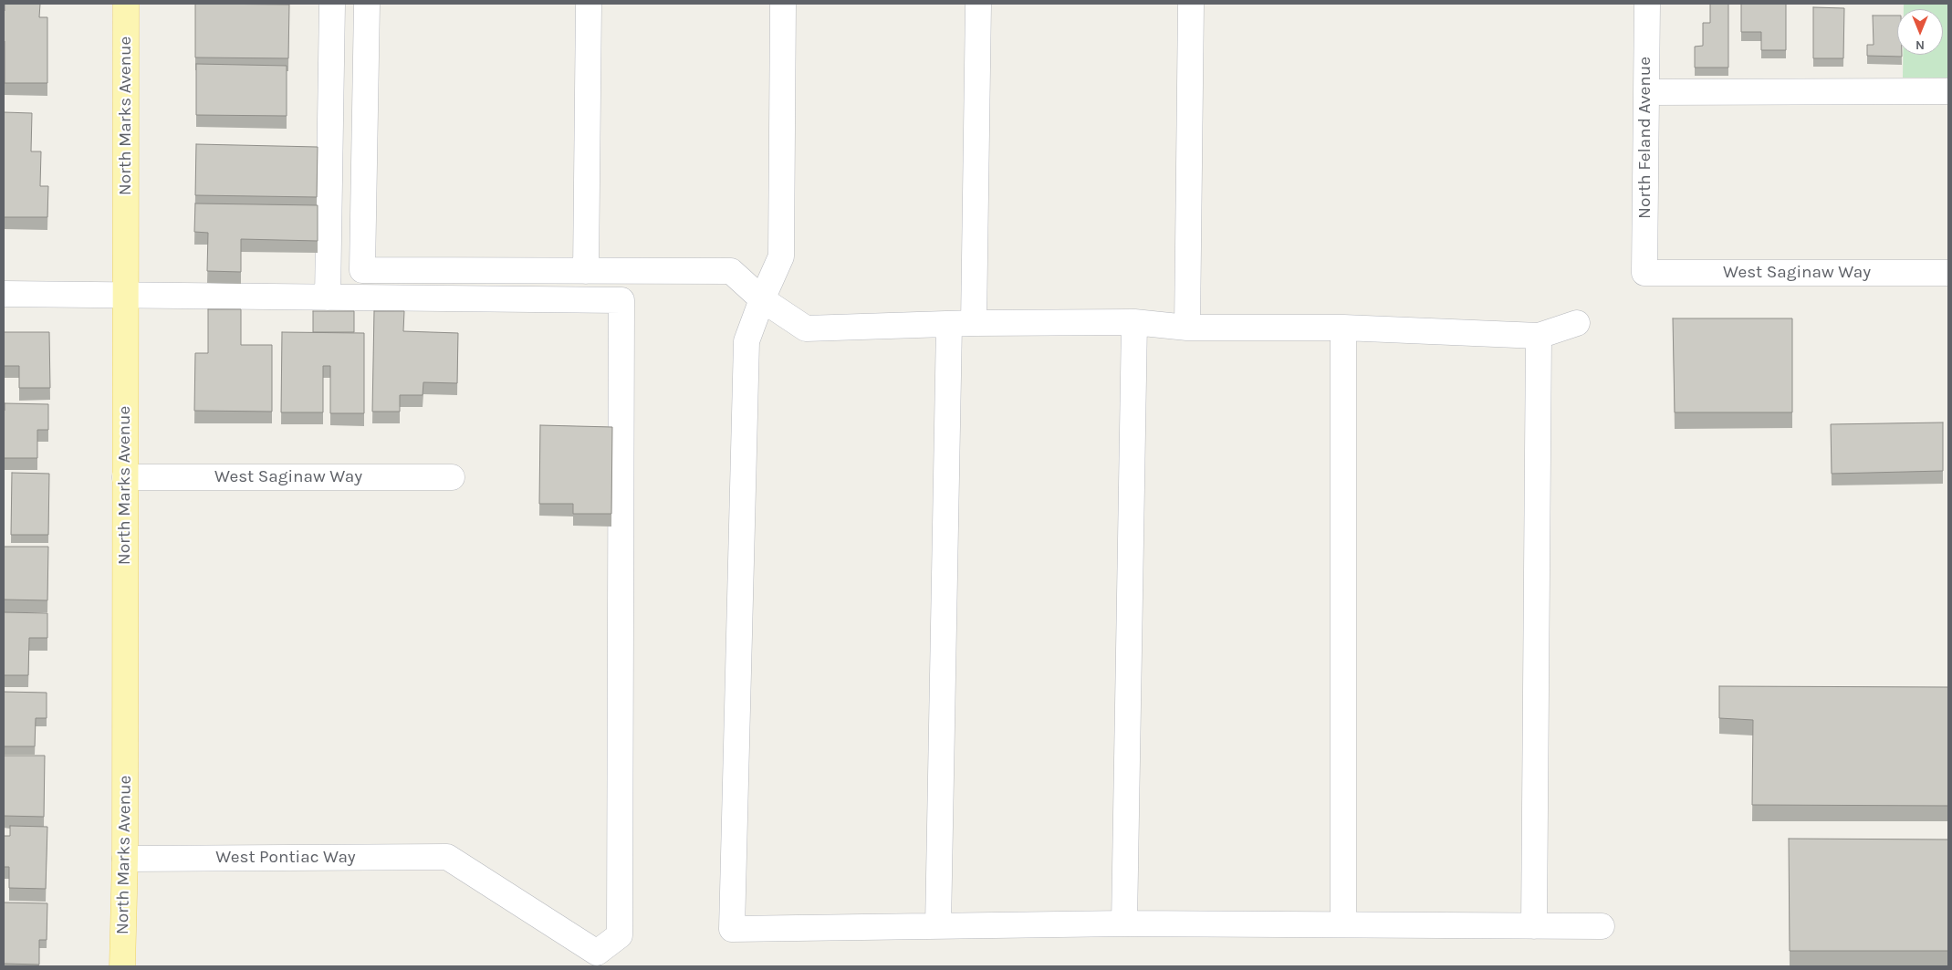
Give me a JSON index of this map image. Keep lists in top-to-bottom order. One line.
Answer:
{"streets":{"main road":["North Marks Avenue"],"street":["North Feland Avenue","West Saginaw Way","West Pontiac Way"]},"crossings":[["North Marks Avenue","West Saginaw Way"],["North Marks Avenue","West Pontiac Way"],["North Feland Avenue","West Saginaw Way"]],"north":"bottom"}
